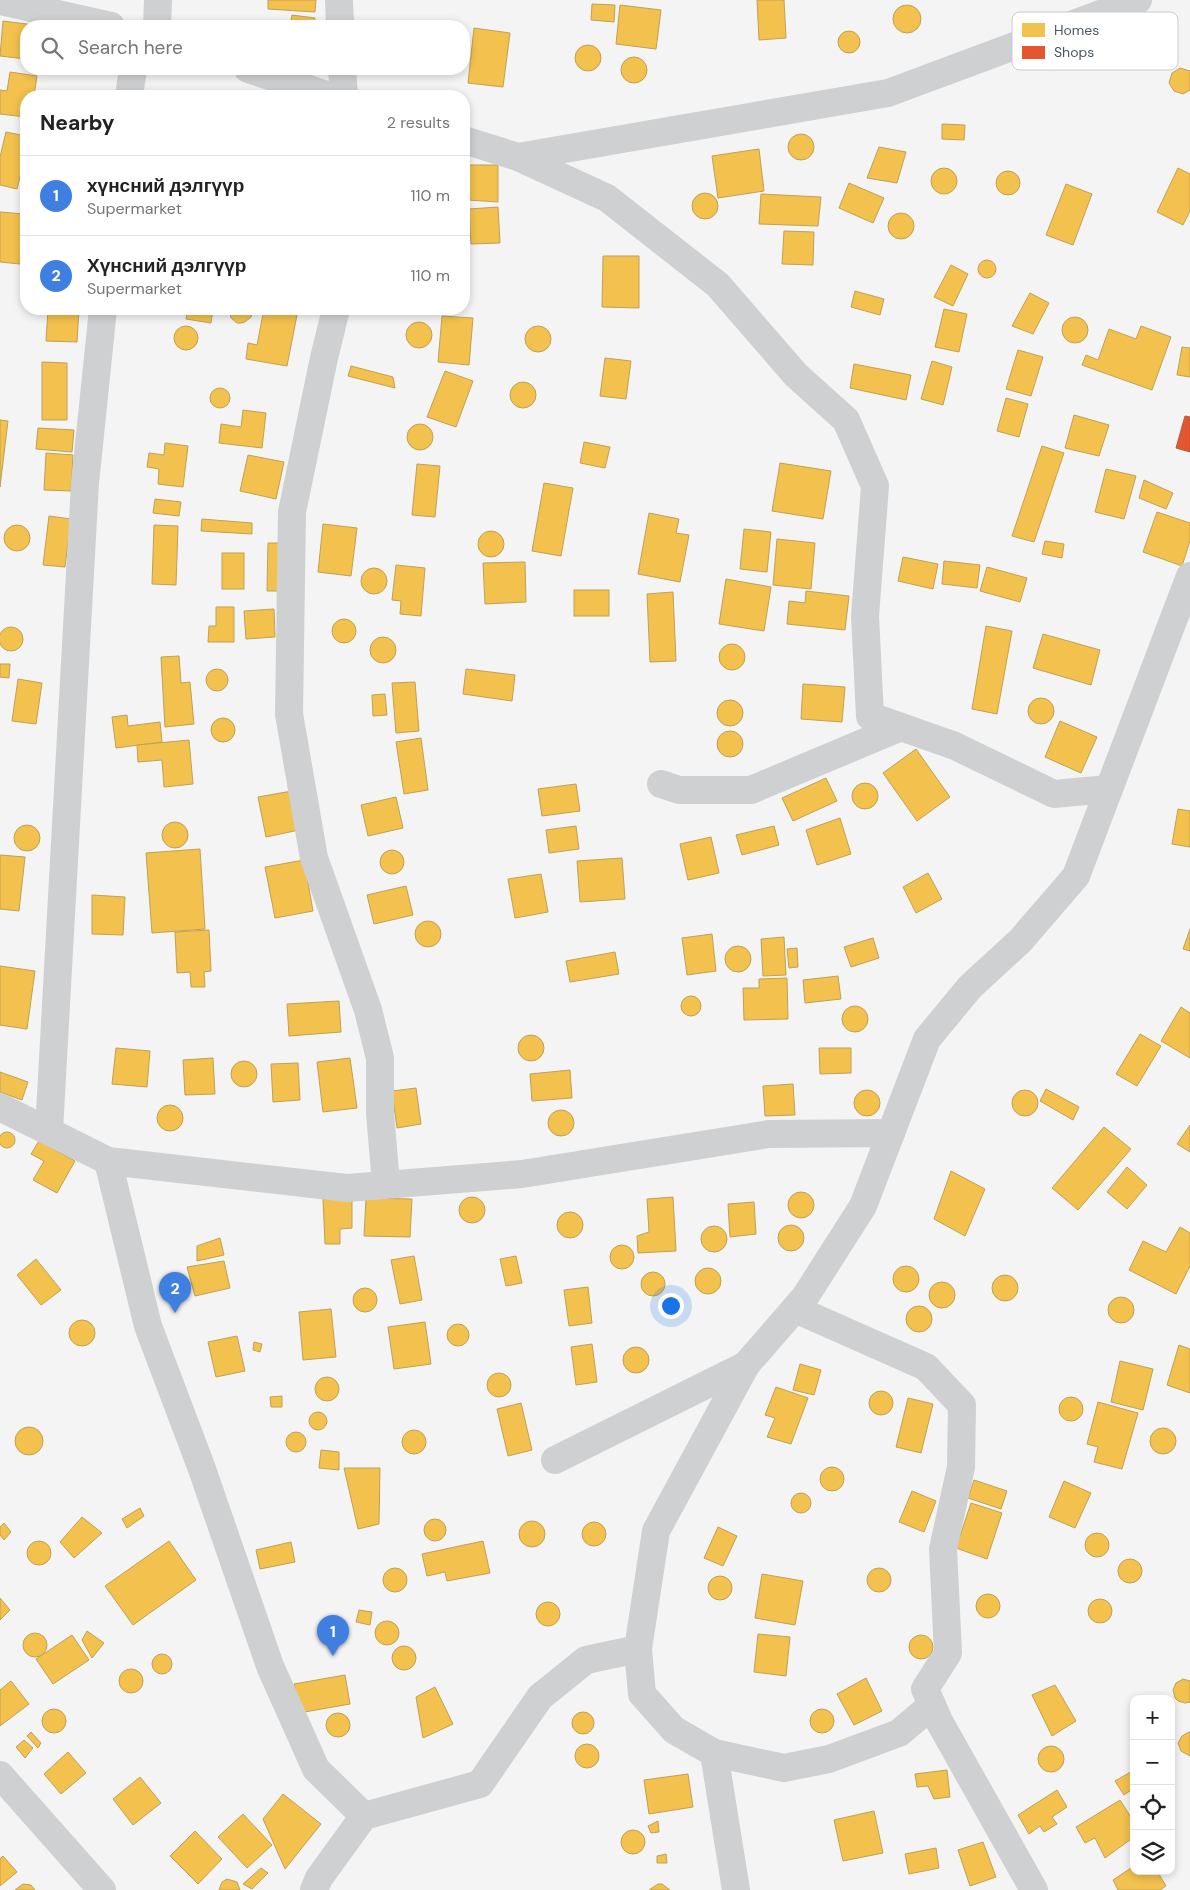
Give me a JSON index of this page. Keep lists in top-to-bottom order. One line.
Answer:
{"legend":["Homes","Shops"],"page":{"search":"Search here","heading":["Nearby","2 results"],"list":[{"mark":"1","name":"хүнсний дэлгүүр","note":"Supermarket","value":"110 m"},{"mark":"2","name":"Хүнсний дэлгүүр","note":"Supermarket","value":"110 m"}],"pins":["2","1"],"map_buttons":["+","−"]}}
